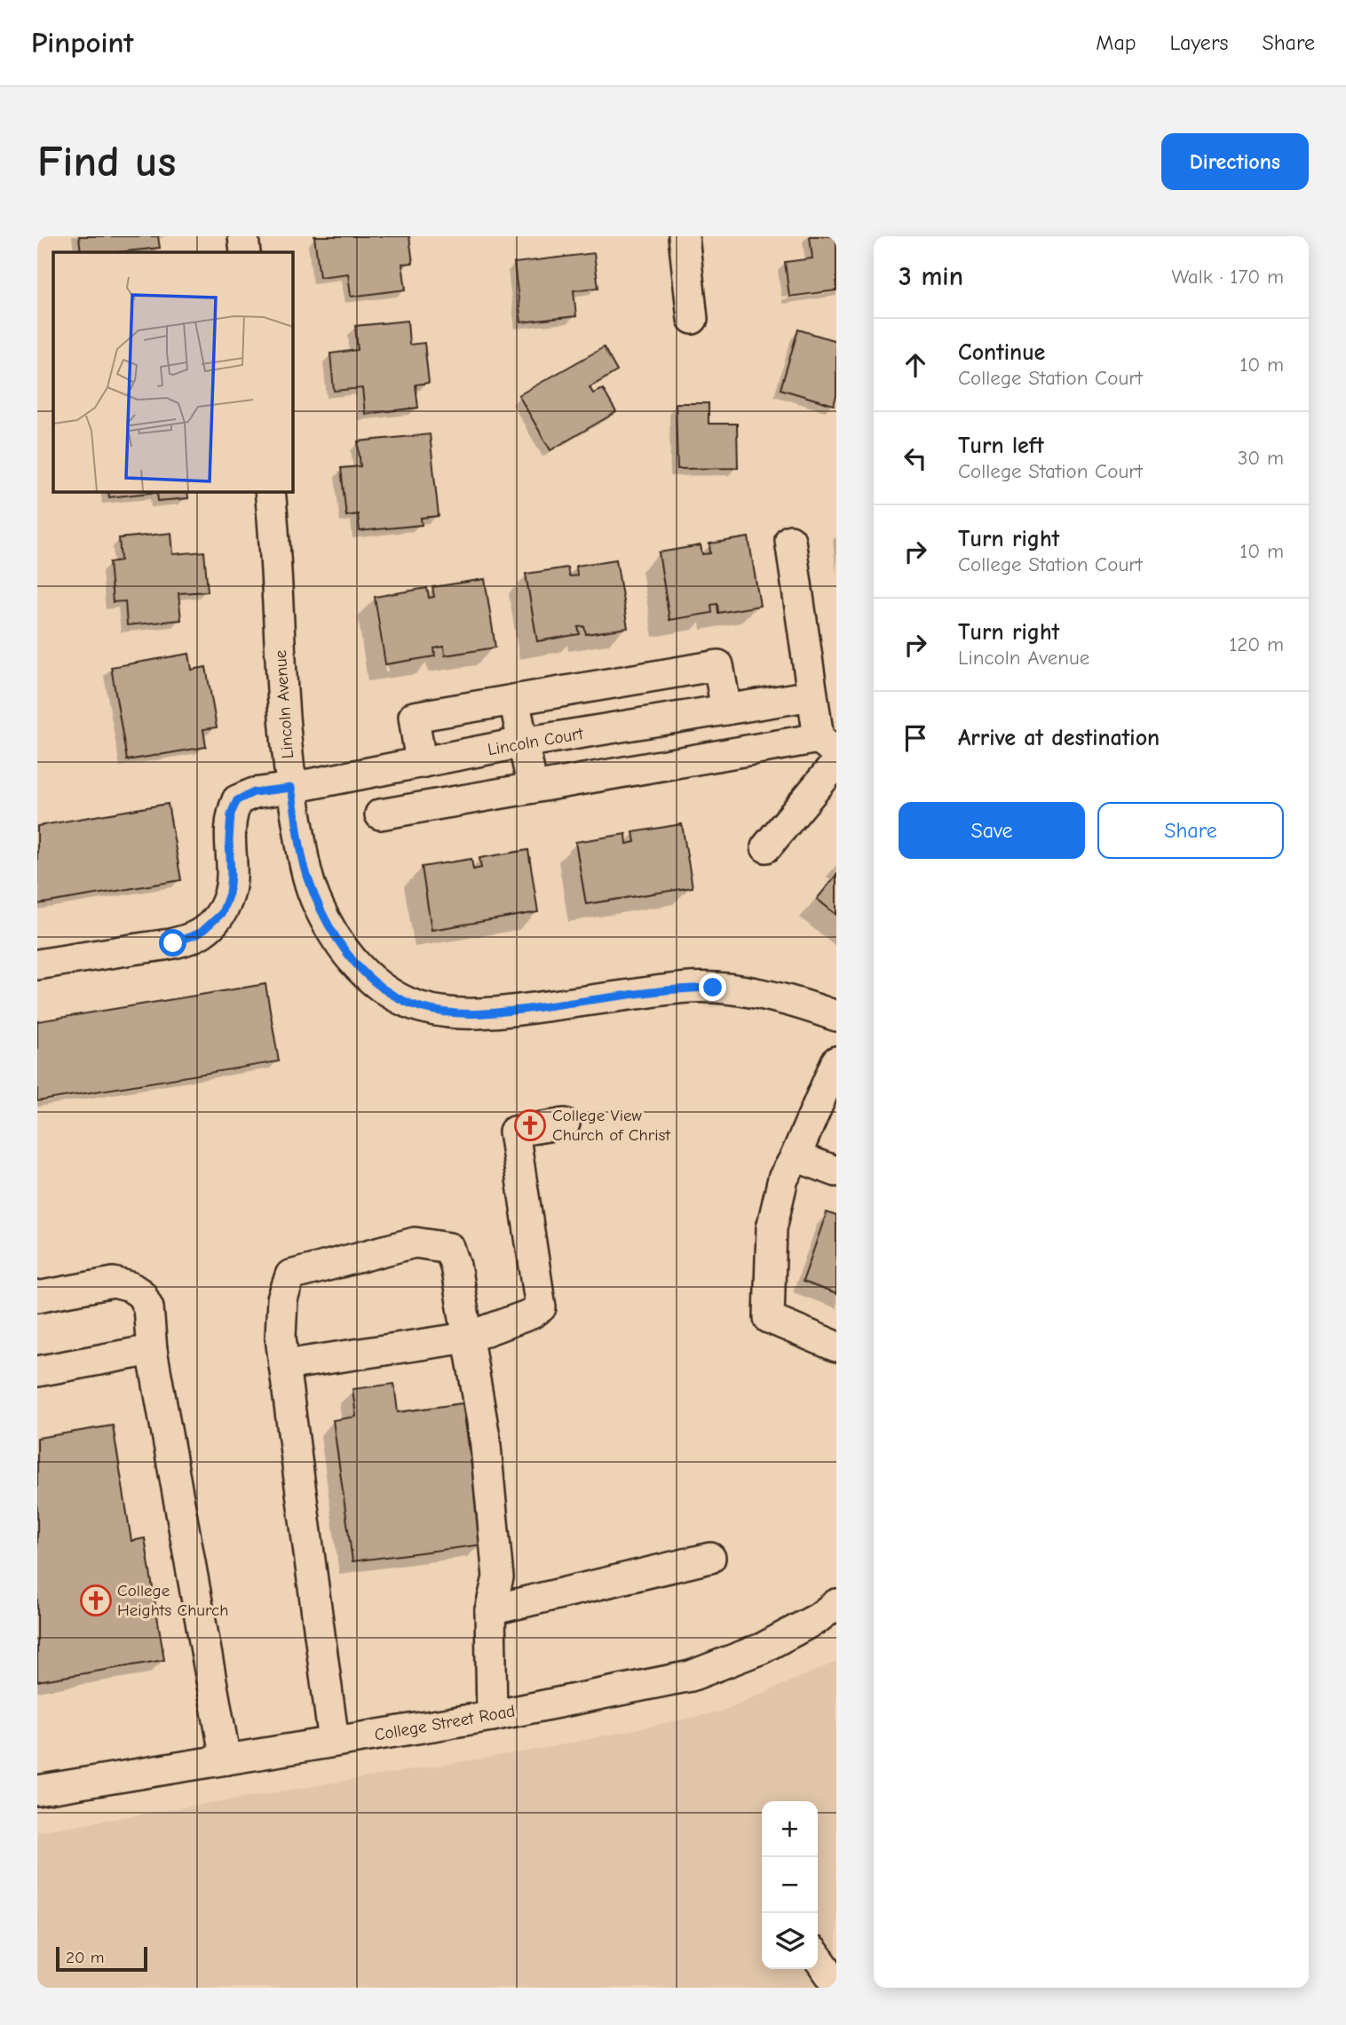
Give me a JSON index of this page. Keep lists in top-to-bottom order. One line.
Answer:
{"streets":{"street":["Lincoln Avenue","Lincoln Court","College Street Road"]},"crossings":[["Lincoln Avenue","Lincoln Court"]],"places":{"church":["College View Church of Christ","College Heights Church"]},"scale_bar":"20 m","page":{"header":"Pinpoint","nav":["Map","Layers","Share"],"buttons":["Directions",["Save","Share"]],"title":"Find us","heading":["3 min","Walk · 170 m"],"list":[["Continue","College Station Court","10 m"],["Turn left","College Station Court","30 m"],["Turn right","College Station Court","10 m"],["Turn right","Lincoln Avenue","120 m"],"Arrive at destination"],"map_buttons":["+","−"],"scale":"20 m"}}
